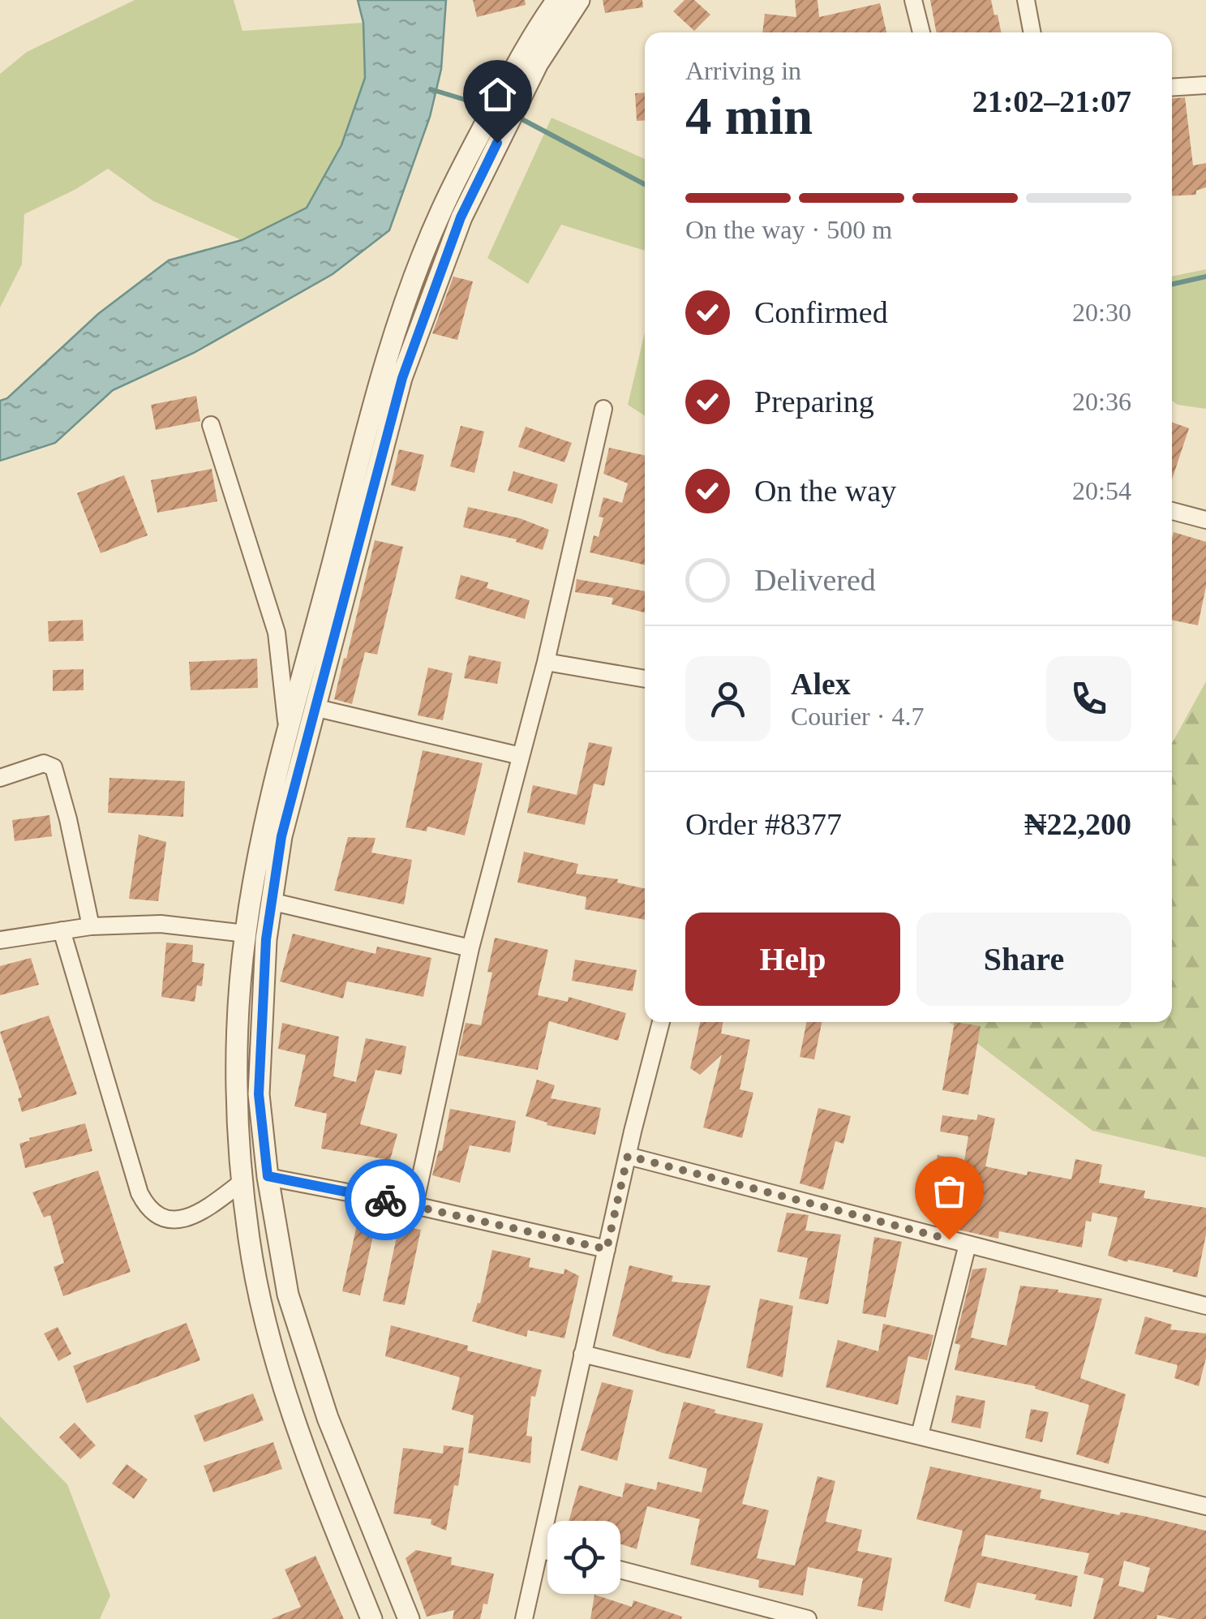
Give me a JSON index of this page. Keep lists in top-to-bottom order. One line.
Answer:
{"page":{"heading":["4 min","Arriving in","21:02–21:07"],"panel":["Alex","Courier · 4.7","Order #8377","₦22,200"],"bar":"On the way · 500 m","list":[["Confirmed","20:30"],["Preparing","20:36"],["On the way","20:54"],"Delivered"],"buttons":["Help","Share"]}}
